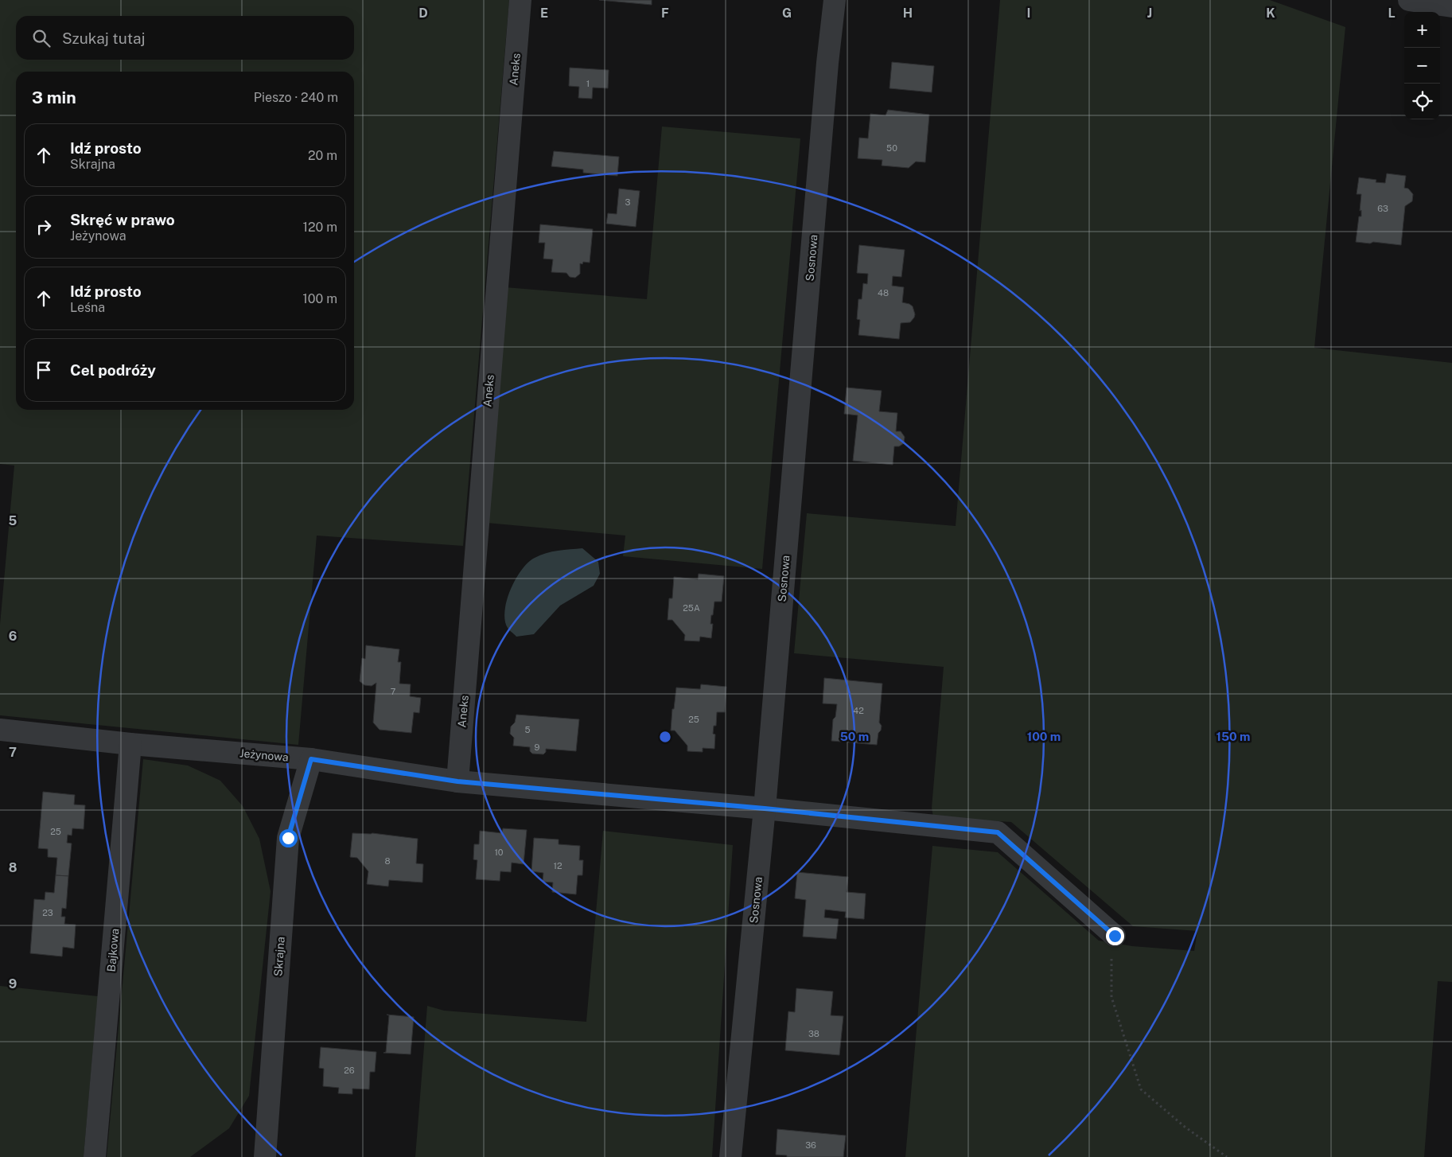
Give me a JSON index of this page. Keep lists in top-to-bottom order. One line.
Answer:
{"streets":{"street":["Aneks","Sosnowa","Jeżynowa","Bajkowa","Skrajna"]},"crossings":[["Aneks","Jeżynowa"],["Sosnowa","Jeżynowa"],["Jeżynowa","Bajkowa"],["Jeżynowa","Skrajna"]],"house_numbers":["1","50","3","63","48","25A","7","42","25","5","9","25","10","8","12","23","38","26","36"],"page":{"map_buttons":["+","−"],"search":"Szukaj tutaj","heading":["3 min","Pieszo · 240 m"],"list":[["Idź prosto","Skrajna","20 m"],["Skręć w prawo","Jeżynowa","120 m"],["Idź prosto","Leśna","100 m"],"Cel podróży"]},"grid":{"columns":["D","E","F","G","H","I","J","K","L"],"rows":["5","6","7","8","9"]},"rings":["50 m","100 m","150 m"]}
